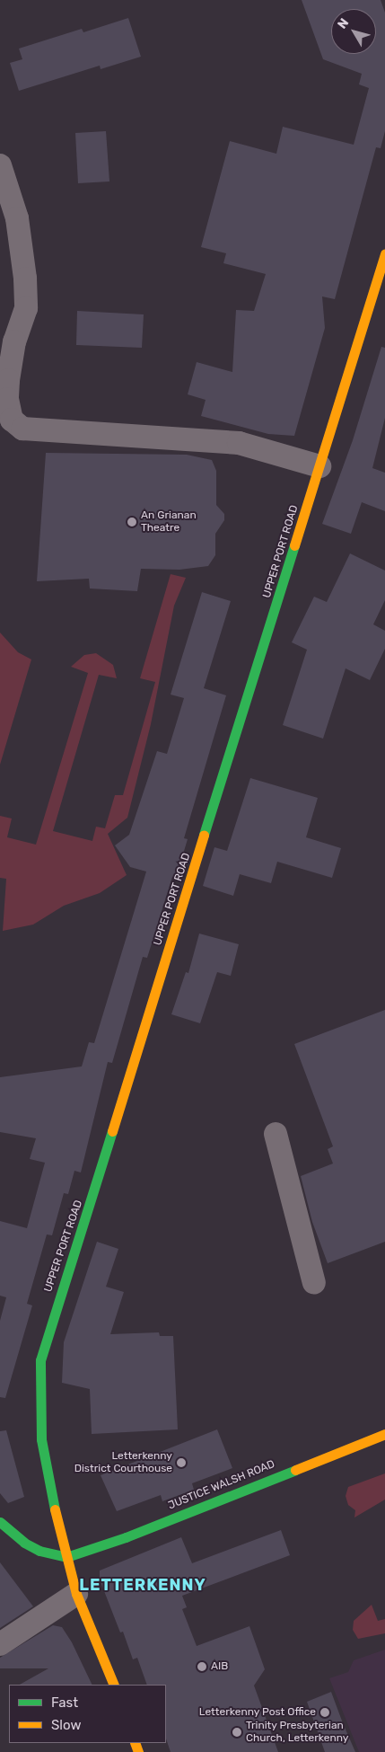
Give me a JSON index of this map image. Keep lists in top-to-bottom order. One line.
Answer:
{"streets":{"street":["UPPER PORT ROAD","JUSTICE WALSH ROAD"]},"crossings":[["UPPER PORT ROAD","JUSTICE WALSH ROAD"]],"districts":["LETTERKENNY"],"places":["An Grianan Theatre","Letterkenny District Courthouse","AIB","Letterkenny Post Office","Trinity Presbyterian Church, Letterkenny"],"legend":["Fast","Slow"],"north":"top left"}
